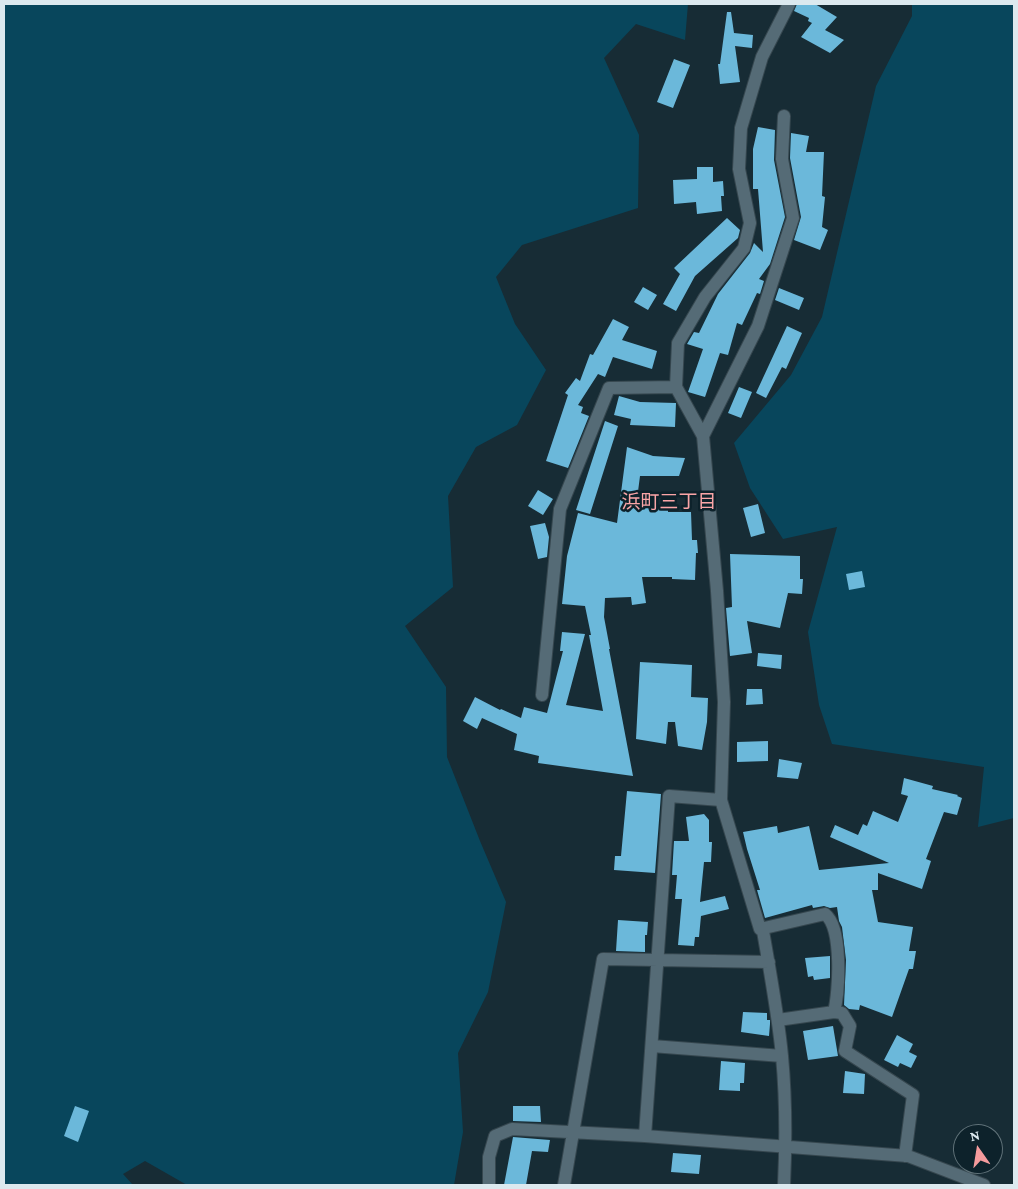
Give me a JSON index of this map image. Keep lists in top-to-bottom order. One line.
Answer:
{"districts":["浜町三丁目"],"north":"top"}
